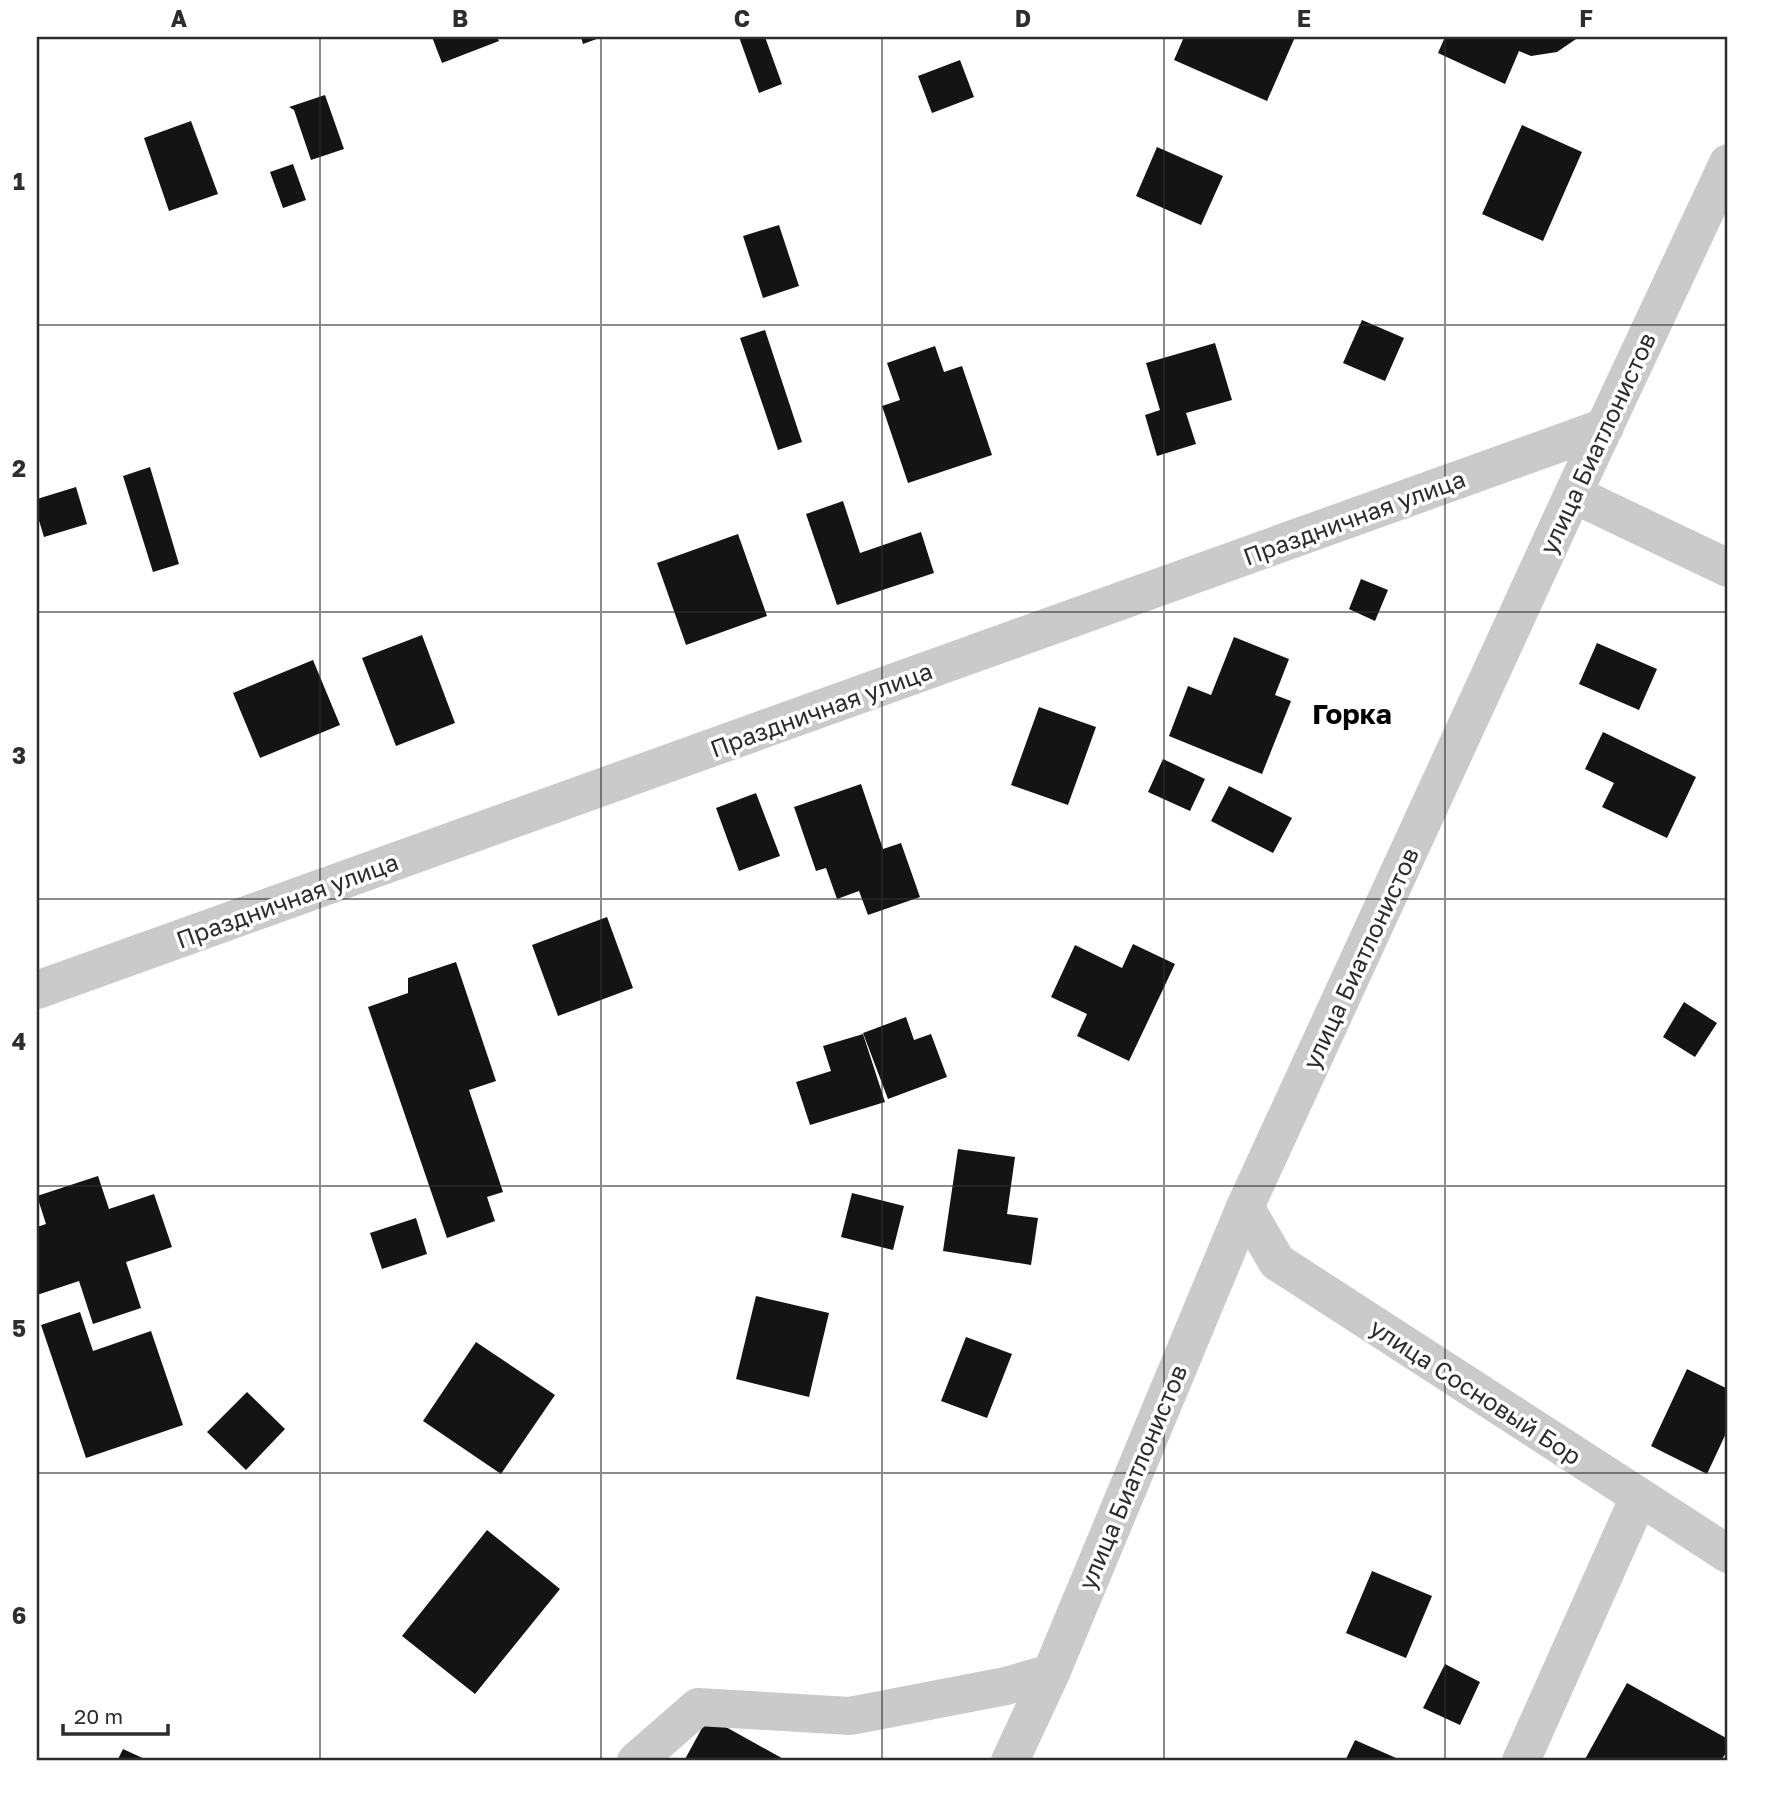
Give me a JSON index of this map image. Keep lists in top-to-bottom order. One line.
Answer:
{"streets":{"street":["улица Биатлонистов","Праздничная улица","улица Сосновый Бор"]},"crossings":[["улица Биатлонистов","Праздничная улица"],["улица Биатлонистов","улица Сосновый Бор"]],"districts":["Горка"],"scale_bar":"20 m","grid":{"columns":["A","B","C","D","E","F"],"rows":["1","2","3","4","5","6"]}}
